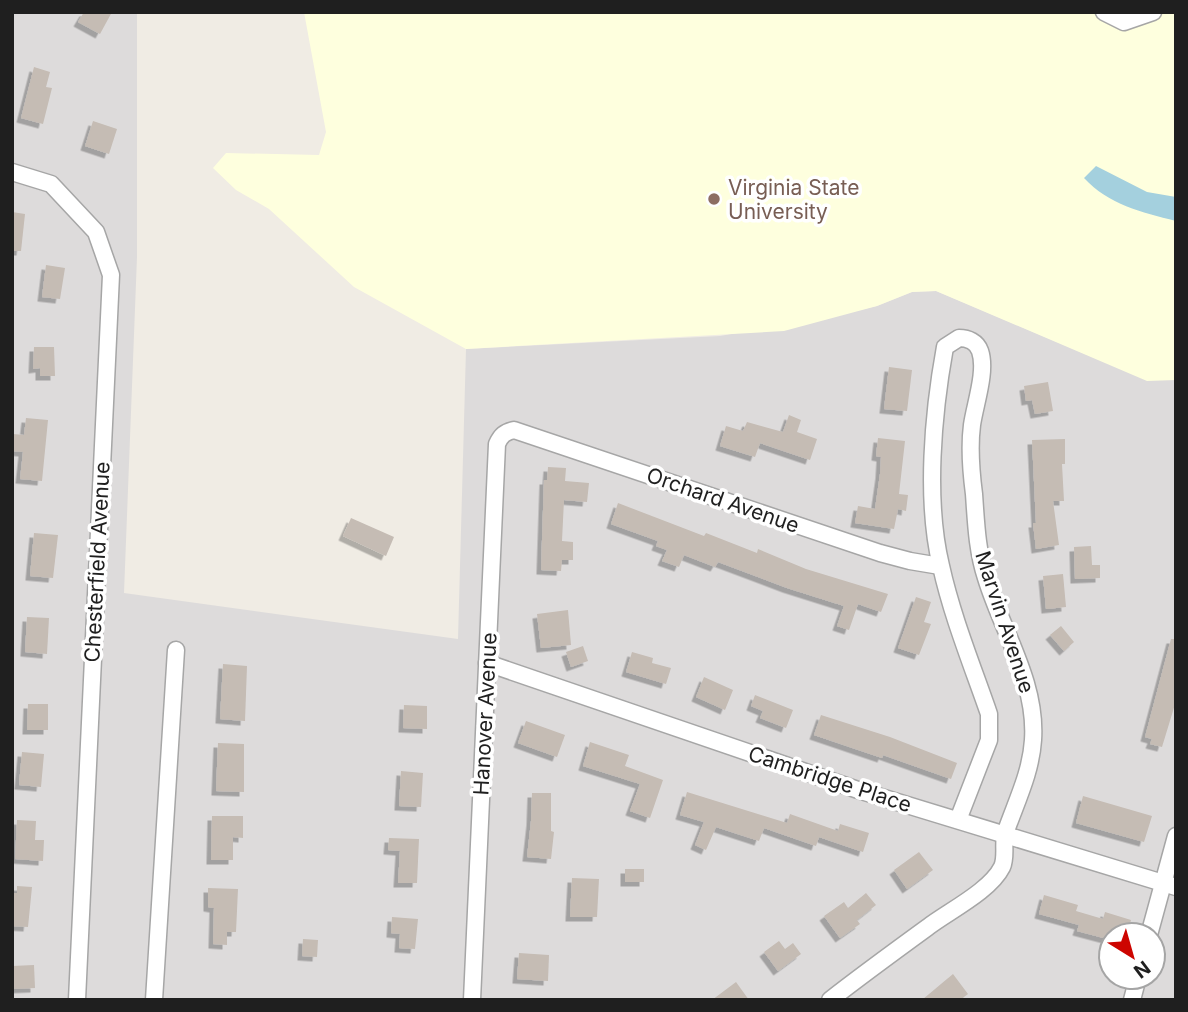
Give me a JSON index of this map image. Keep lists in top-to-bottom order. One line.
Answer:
{"streets":{"street":["Orchard Avenue","Chesterfield Avenue","Marvin Avenue","Hanover Avenue","Cambridge Place"]},"crossings":[["Orchard Avenue","Marvin Avenue"],["Orchard Avenue","Hanover Avenue"],["Marvin Avenue","Cambridge Place"],["Hanover Avenue","Cambridge Place"]],"places":["Virginia State University"],"north":"bottom right"}
